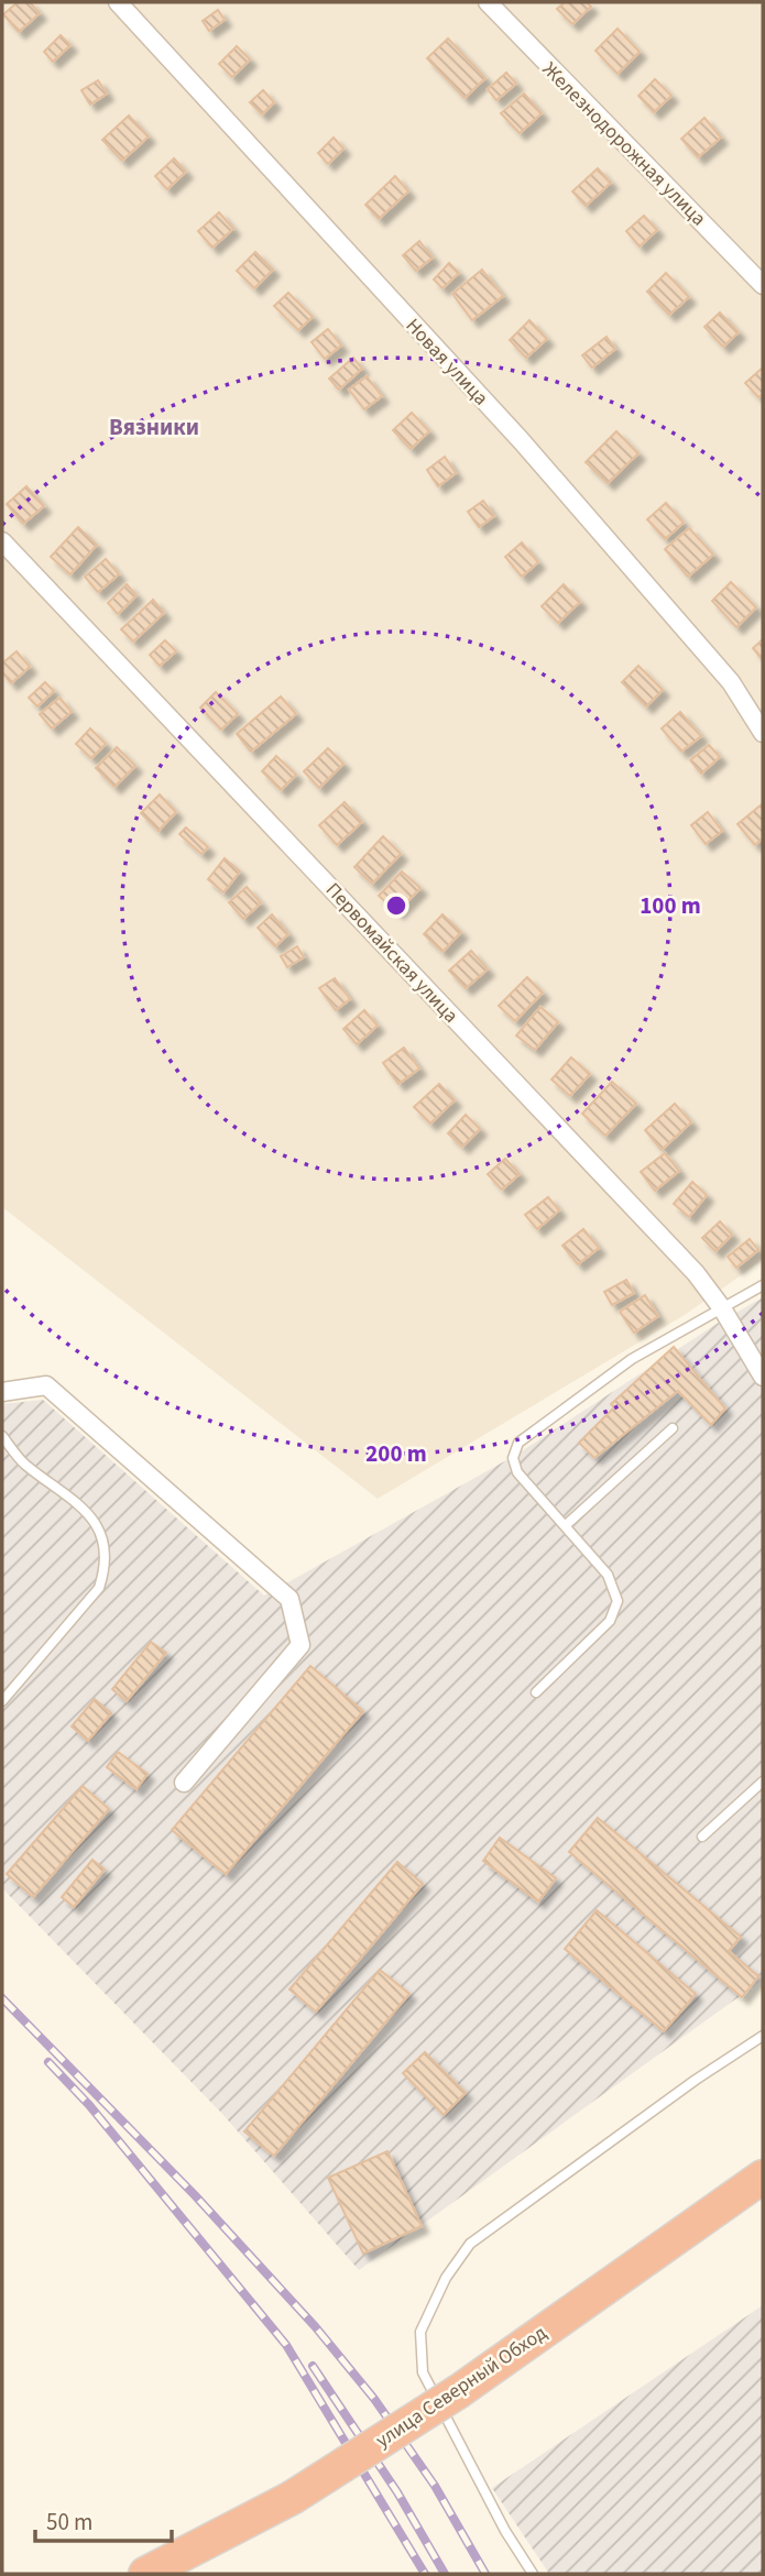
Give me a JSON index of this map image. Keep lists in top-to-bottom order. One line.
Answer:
{"streets":{"highway":["улица Северный Обход"],"street":["Железнодорожная улица","Новая улица","Первомайская улица"]},"districts":["Вязники"],"scale_bar":"50 m","rings":["100 m","200 m"]}
